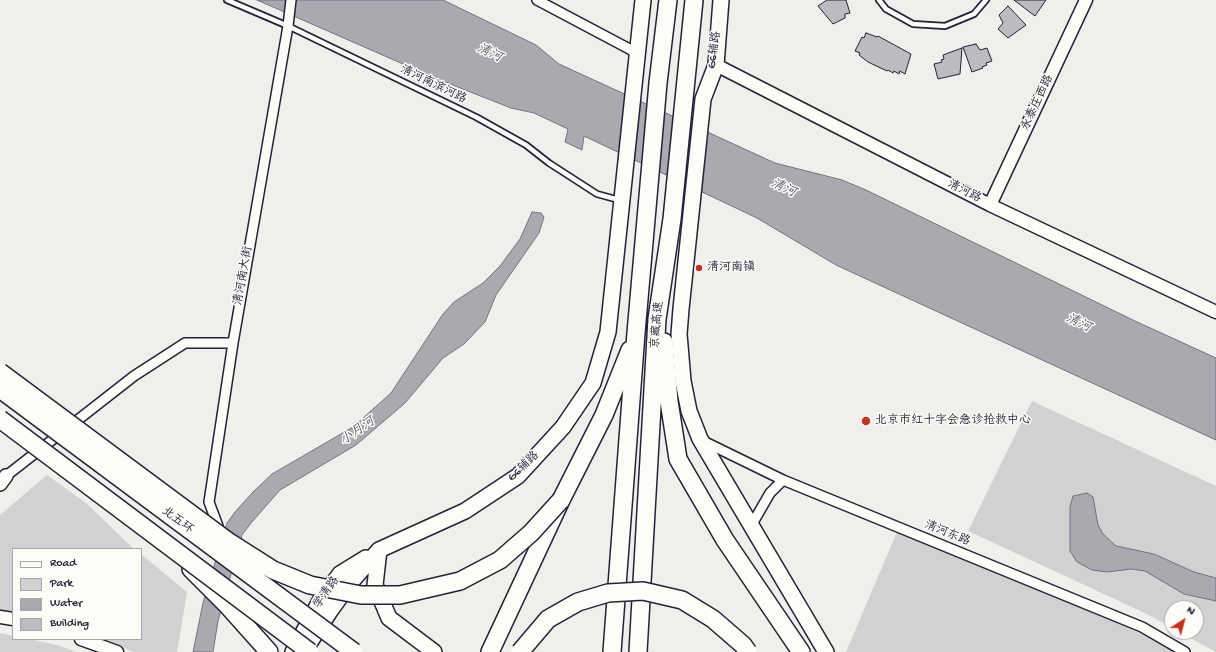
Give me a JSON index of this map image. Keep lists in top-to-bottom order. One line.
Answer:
{"streets":{"highway":["京藏高速","北五环"],"main road":["G6辅路","学清路"],"street":["永泰庄西路","清河路","清河南大街","清河东路"],"lane":["清河南滨河路"]},"crossings":[["G6辅路","清河南滨河路"],["G6辅路","清河路"],["G6辅路","清河东路"],["G6辅路","学清路"],["清河南滨河路","清河南大街"],["永泰庄西路","清河路"]],"water":["清河","小月河"],"places":["清河南镇","北京市红十字会急诊抢救中心"],"legend":["Road","Park","Water","Building"],"north":"top right"}
